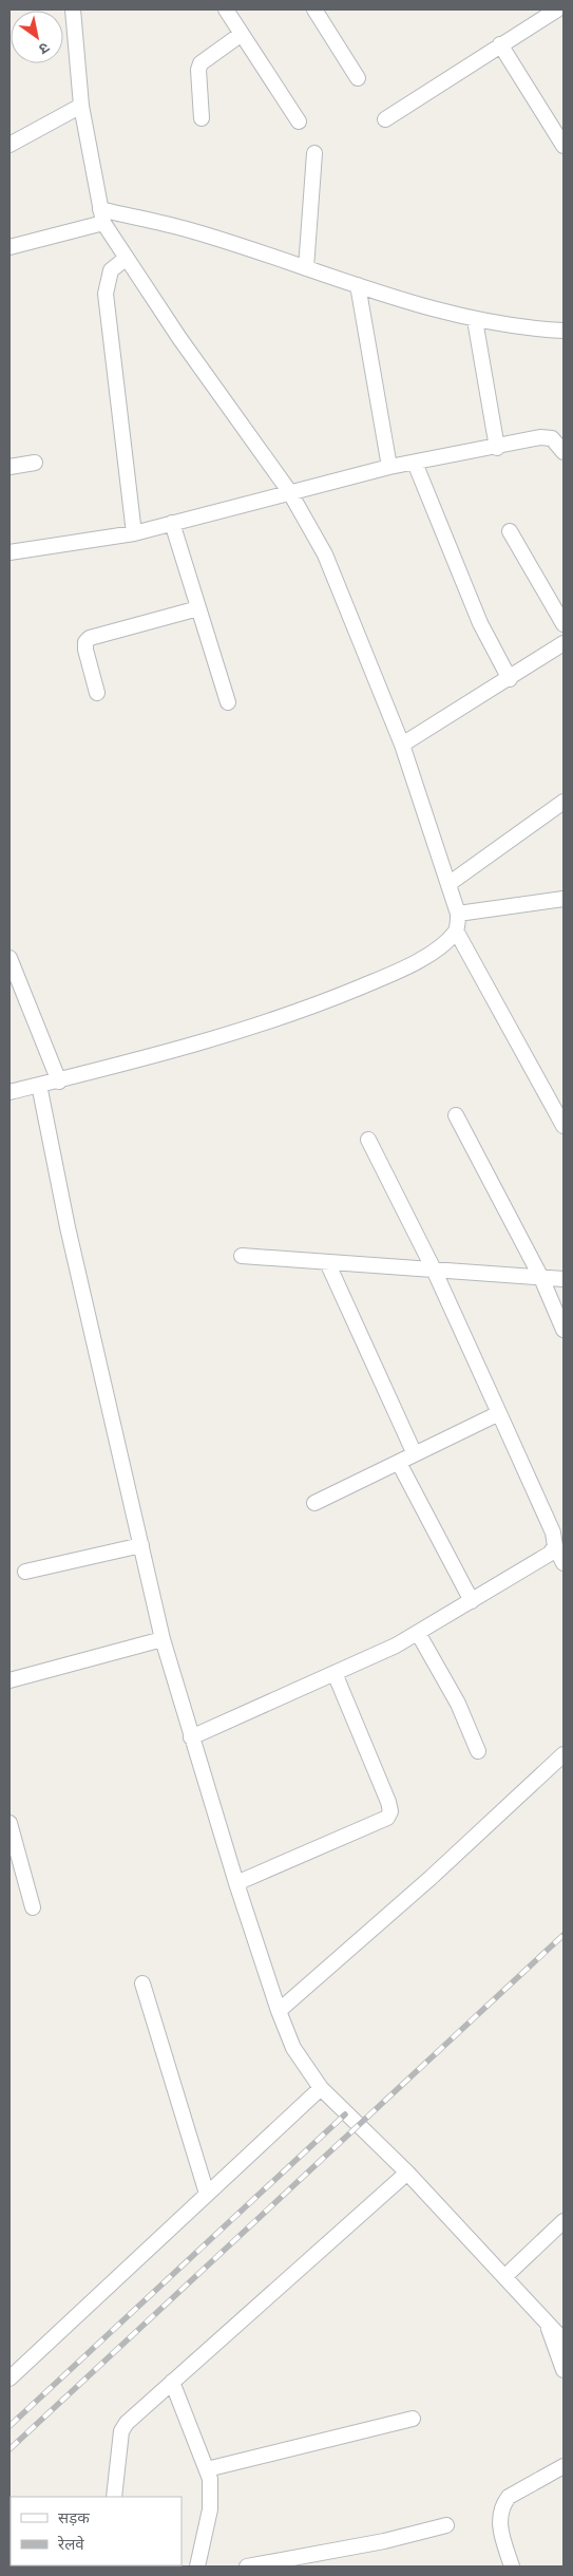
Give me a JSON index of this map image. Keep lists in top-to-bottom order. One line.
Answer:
{"legend":["सड़क","रेलवे"],"north":"bottom right"}
